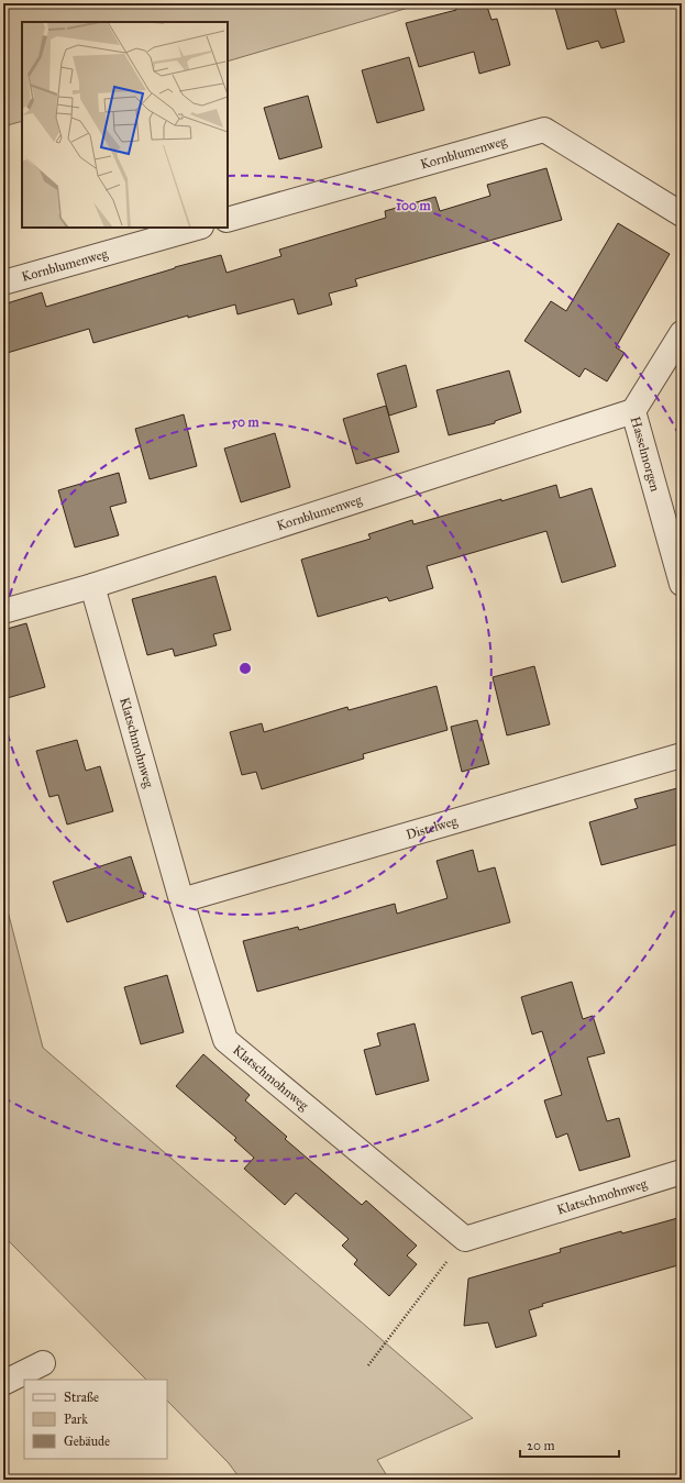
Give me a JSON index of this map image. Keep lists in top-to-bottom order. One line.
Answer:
{"streets":{"street":["Kornblumenweg","Hasselmorgen","Klatschmohnweg","Distelweg"]},"crossings":[["Kornblumenweg","Hasselmorgen"],["Kornblumenweg","Klatschmohnweg"],["Klatschmohnweg","Distelweg"]],"legend":["Straße","Park","Gebäude"],"scale_bar":"20 m","rings":["100 m","50 m"]}
